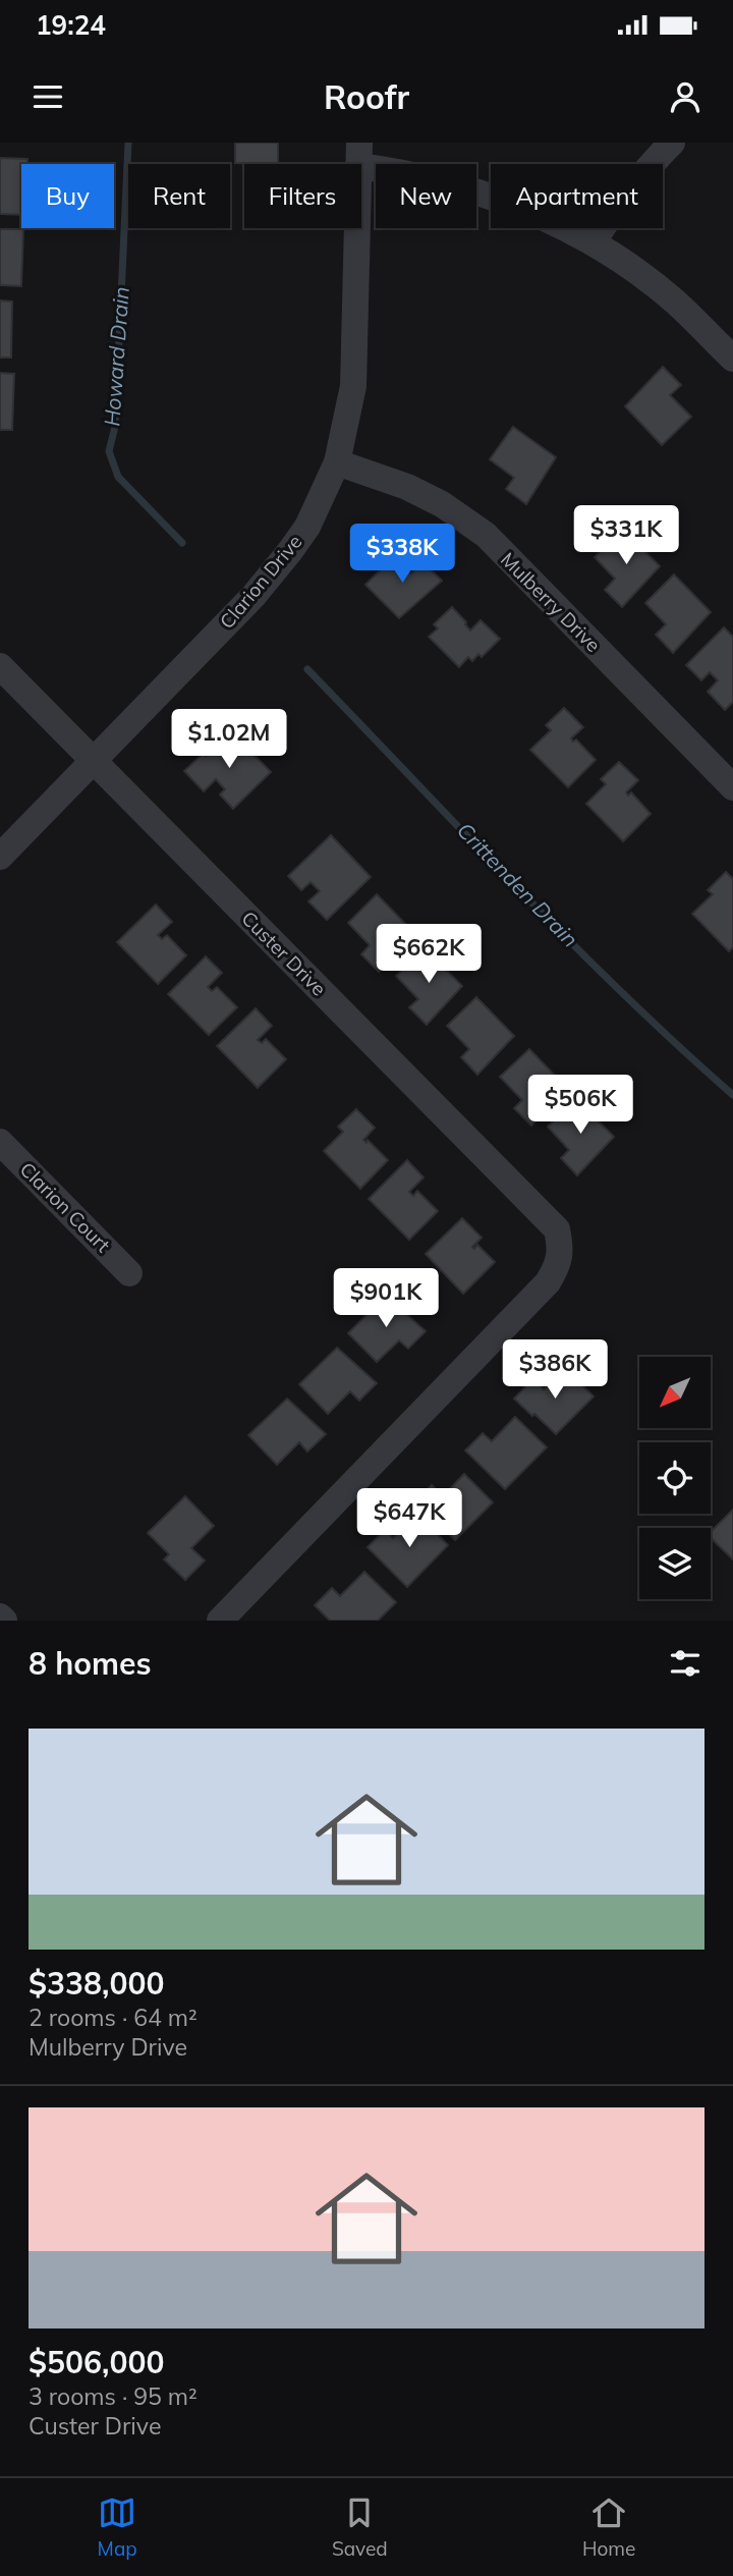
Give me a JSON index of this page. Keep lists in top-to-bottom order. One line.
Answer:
{"streets":{"street":["Clarion Drive","Mulberry Drive","Custer Drive","Clarion Court"]},"crossings":[["Clarion Drive","Mulberry Drive"],["Clarion Drive","Custer Drive"]],"water":["Howard Drain","Crittenden Drain"],"north":"bottom left","page":{"status":"19:24","header":"Roofr","chip":["Buy","Rent","Filters","New","Apartment"],"price":["$331K","$338K","$1.02M","$662K","$506K","$901K","$386K","$647K"],"heading":"8 homes","list":[{"name":"$338,000","note":"2 rooms · 64 m² · Mulberry Drive"},{"name":"$506,000","note":"3 rooms · 95 m² · Custer Drive"}],"tabs":["Map","Saved","Home"]}}
